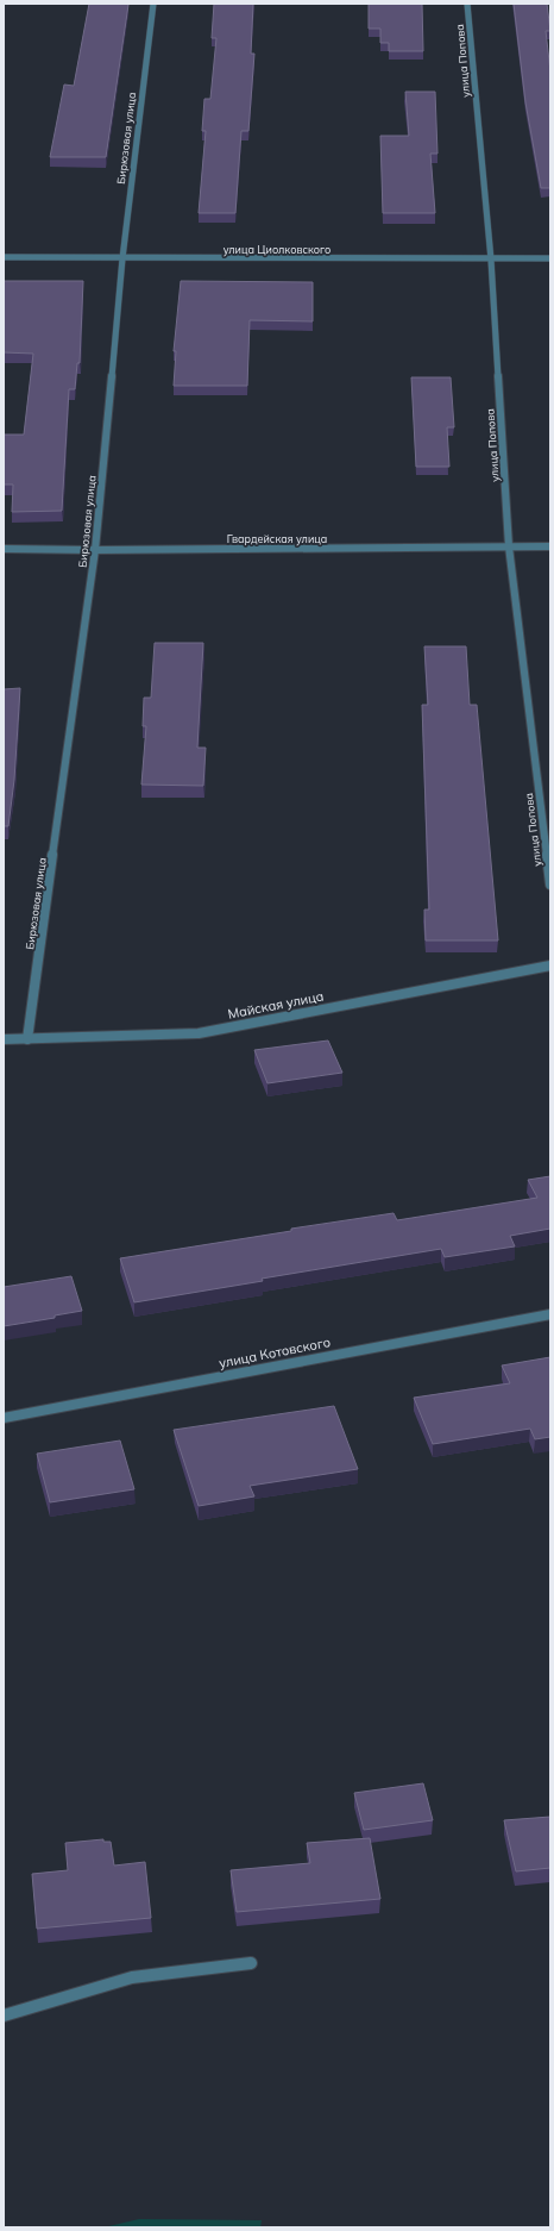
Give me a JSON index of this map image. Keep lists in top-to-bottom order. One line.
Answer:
{"streets":{"street":["улица Попова","Бирюзовая улица","улица Циолковского","Гвардейская улица","Майская улица","улица Котовского"]},"crossings":[["улица Попова","улица Циолковского"],["улица Попова","Гвардейская улица"],["Бирюзовая улица","улица Циолковского"],["Бирюзовая улица","Гвардейская улица"],["Бирюзовая улица","Майская улица"]]}
